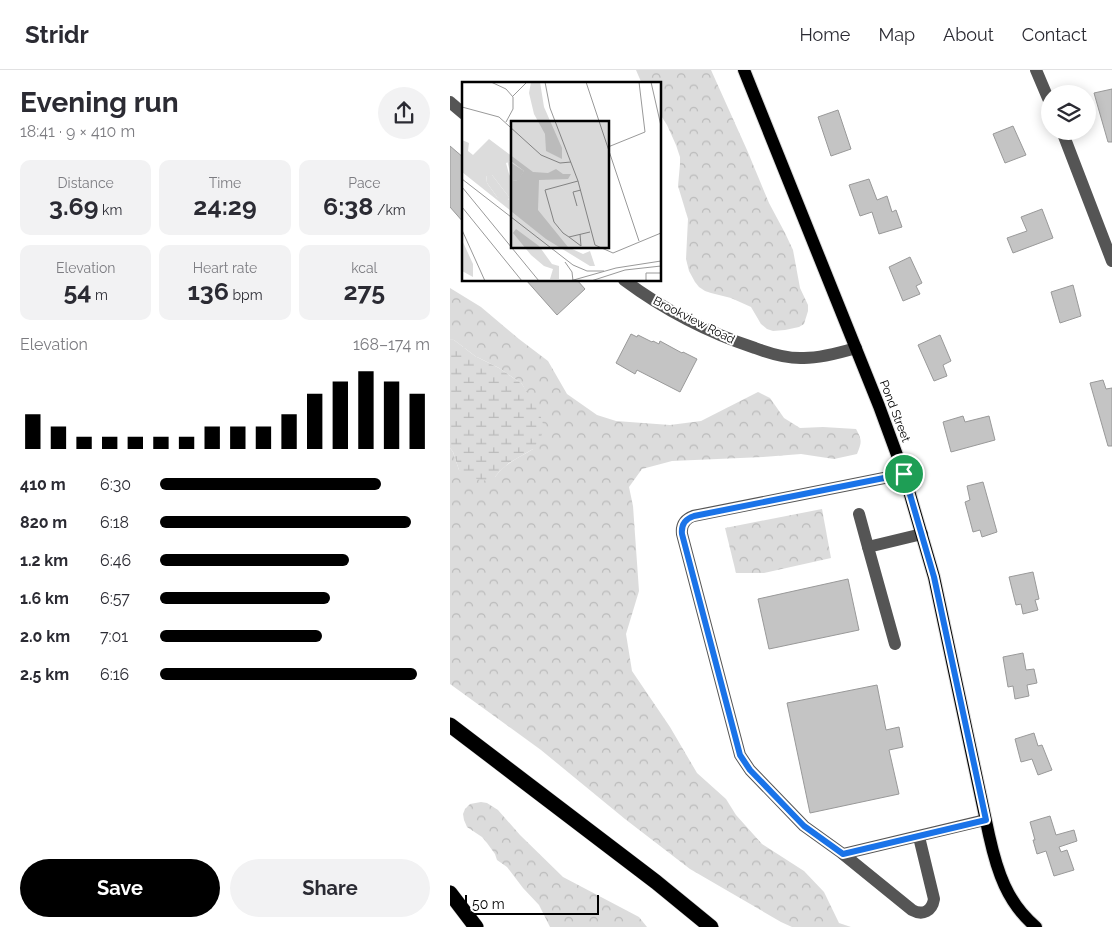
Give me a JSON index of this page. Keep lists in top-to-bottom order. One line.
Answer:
{"streets":{"main road":["Pond Street"],"street":["Brookview Road"]},"crossings":[["Brookview Road","Pond Street"]],"scale_bar":"50 m","page":{"header":"Stridr","nav":["Home","Map","About","Contact"],"heading":["Evening run","18:41 · 9 × 410 m"],"stats":[["Distance","3.69 km"],["Time","24:29"],["Pace","6:38 /km"],["Elevation","54 m"],["Heart rate","136 bpm"],["kcal","275"]],"chart":["Elevation","168–174 m"],"list":[{"name":"410 m","note":"6:30"},{"name":"820 m","note":"6:18"},{"name":"1.2 km","note":"6:46"},{"name":"1.6 km","note":"6:57"},{"name":"2.0 km","note":"7:01"},{"name":"2.5 km","note":"6:16"}],"buttons":["Save","Share"],"scale":"50 m"}}
